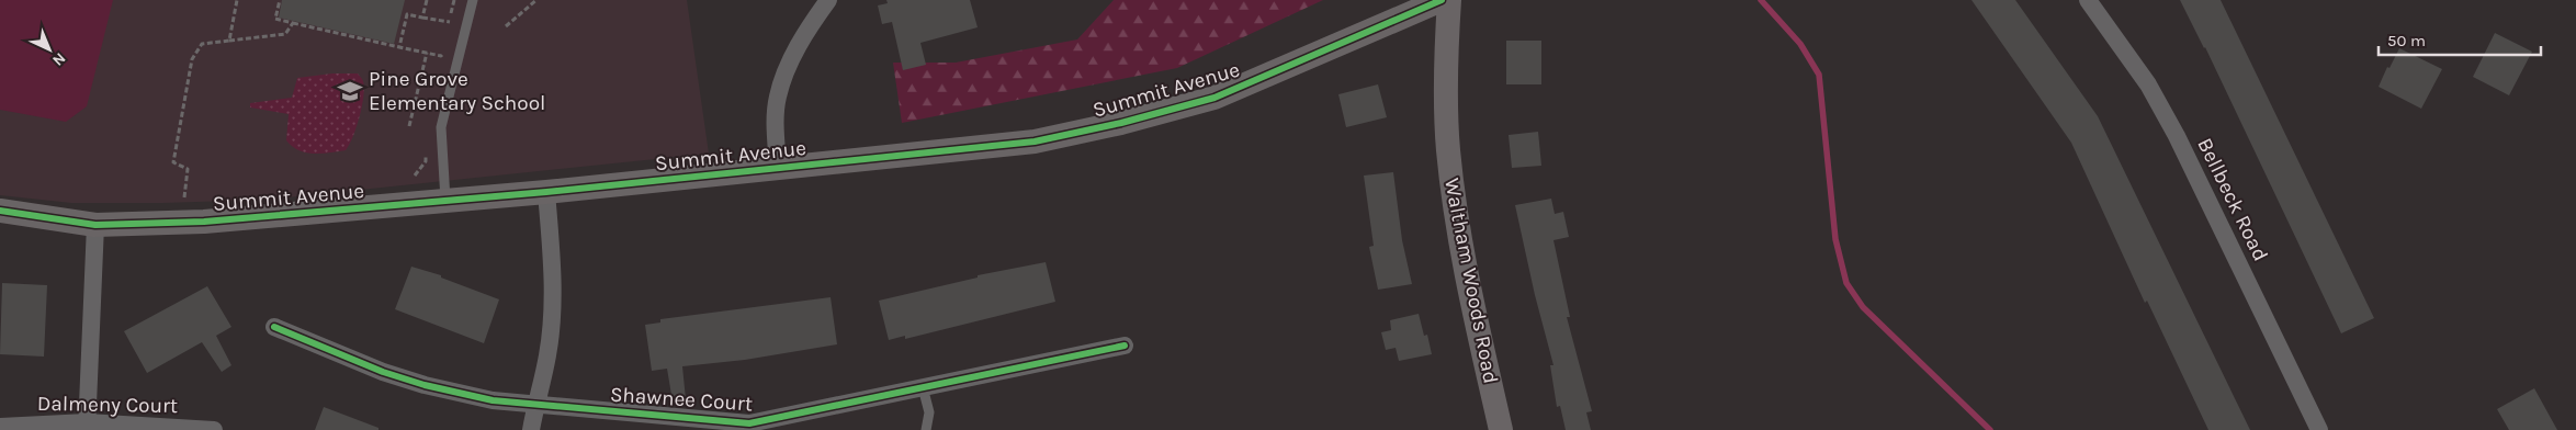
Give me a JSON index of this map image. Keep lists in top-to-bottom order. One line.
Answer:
{"streets":{"street":["Summit Avenue","Bellbeck Road","Waltham Woods Road","Shawnee Court","Dalmeny Court"]},"places":{"school or university":["Pine Grove Elementary School"]},"scale_bar":"50 m","north":"bottom right"}
